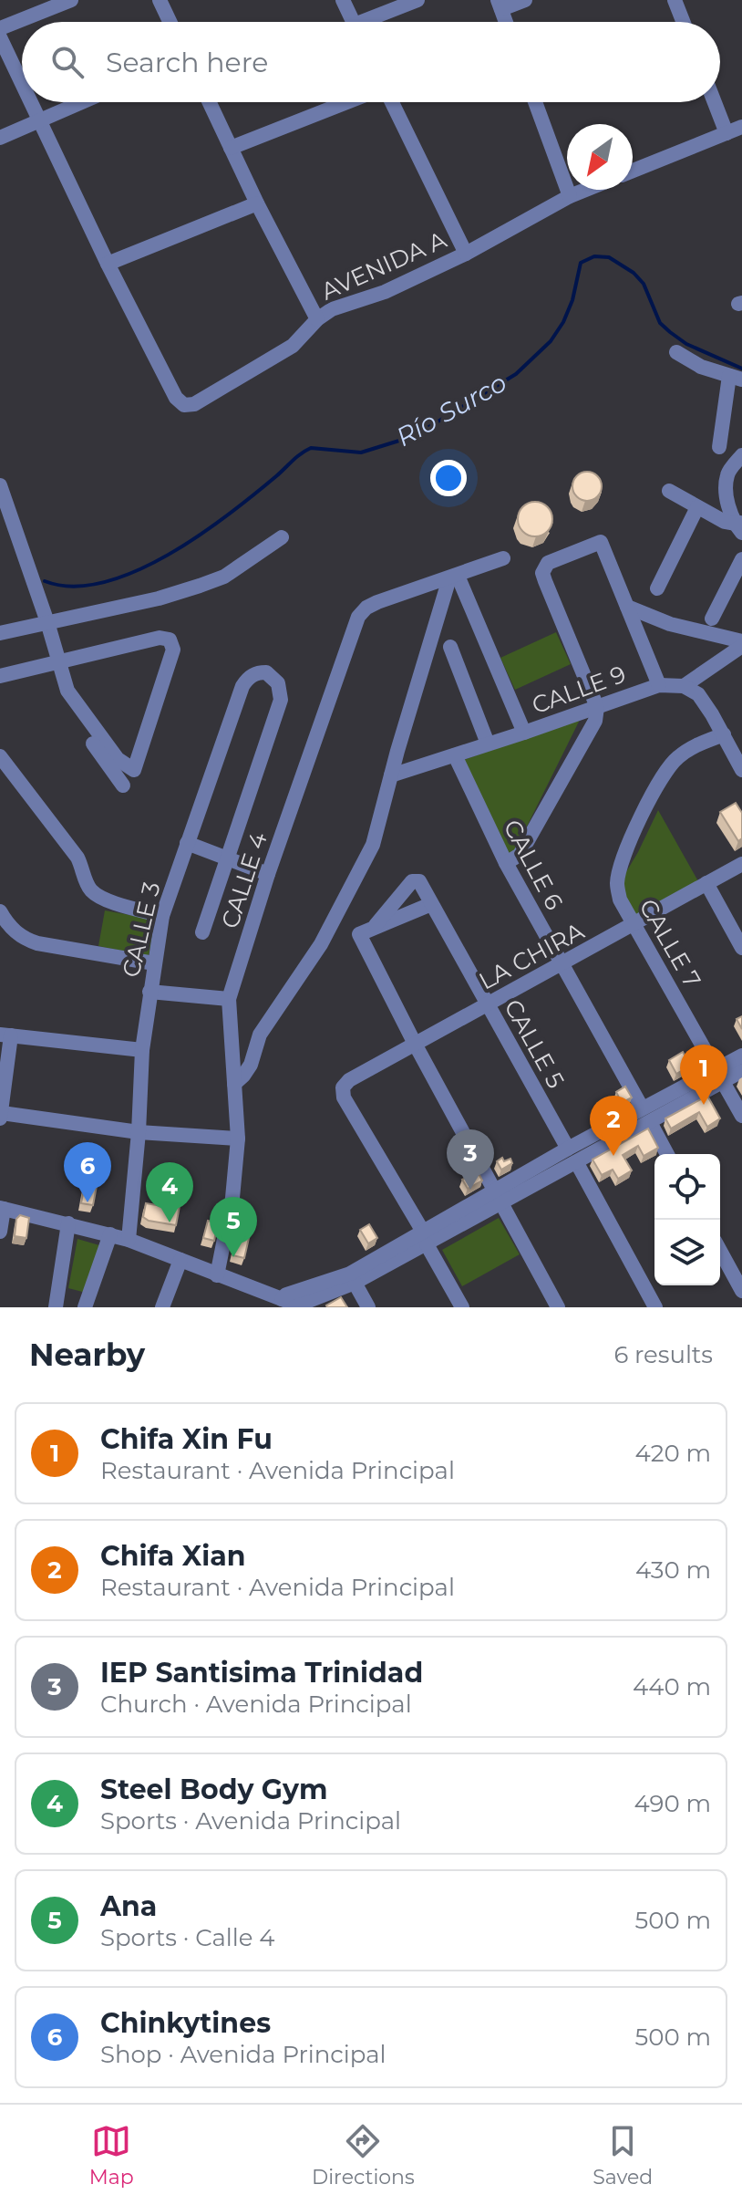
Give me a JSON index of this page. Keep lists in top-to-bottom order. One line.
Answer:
{"streets":{"street":["AVENIDA A","CALLE 9","CALLE 6","CALLE 4","CALLE 3","CALLE 7","LA CHIRA","CALLE 5"]},"crossings":[["CALLE 9","CALLE 6"],["CALLE 6","LA CHIRA"],["CALLE 7","LA CHIRA"],["LA CHIRA","CALLE 5"]],"water":["Río Surco"],"north":"bottom left","page":{"search":"Search here","pins":["1","2","3","6","4","5"],"heading":["Nearby","6 results"],"list":[{"mark":"1","name":"Chifa Xin Fu","note":"Restaurant · Avenida Principal","value":"420 m"},{"mark":"2","name":"Chifa Xian","note":"Restaurant · Avenida Principal","value":"430 m"},{"mark":"3","name":"IEP Santisima Trinidad","note":"Church · Avenida Principal","value":"440 m"},{"mark":"4","name":"Steel Body Gym","note":"Sports · Avenida Principal","value":"490 m"},{"mark":"5","name":"Ana","note":"Sports · Calle 4","value":"500 m"},{"mark":"6","name":"Chinkytines","note":"Shop · Avenida Principal","value":"500 m"}],"nav":["Map","Directions","Saved"]}}
